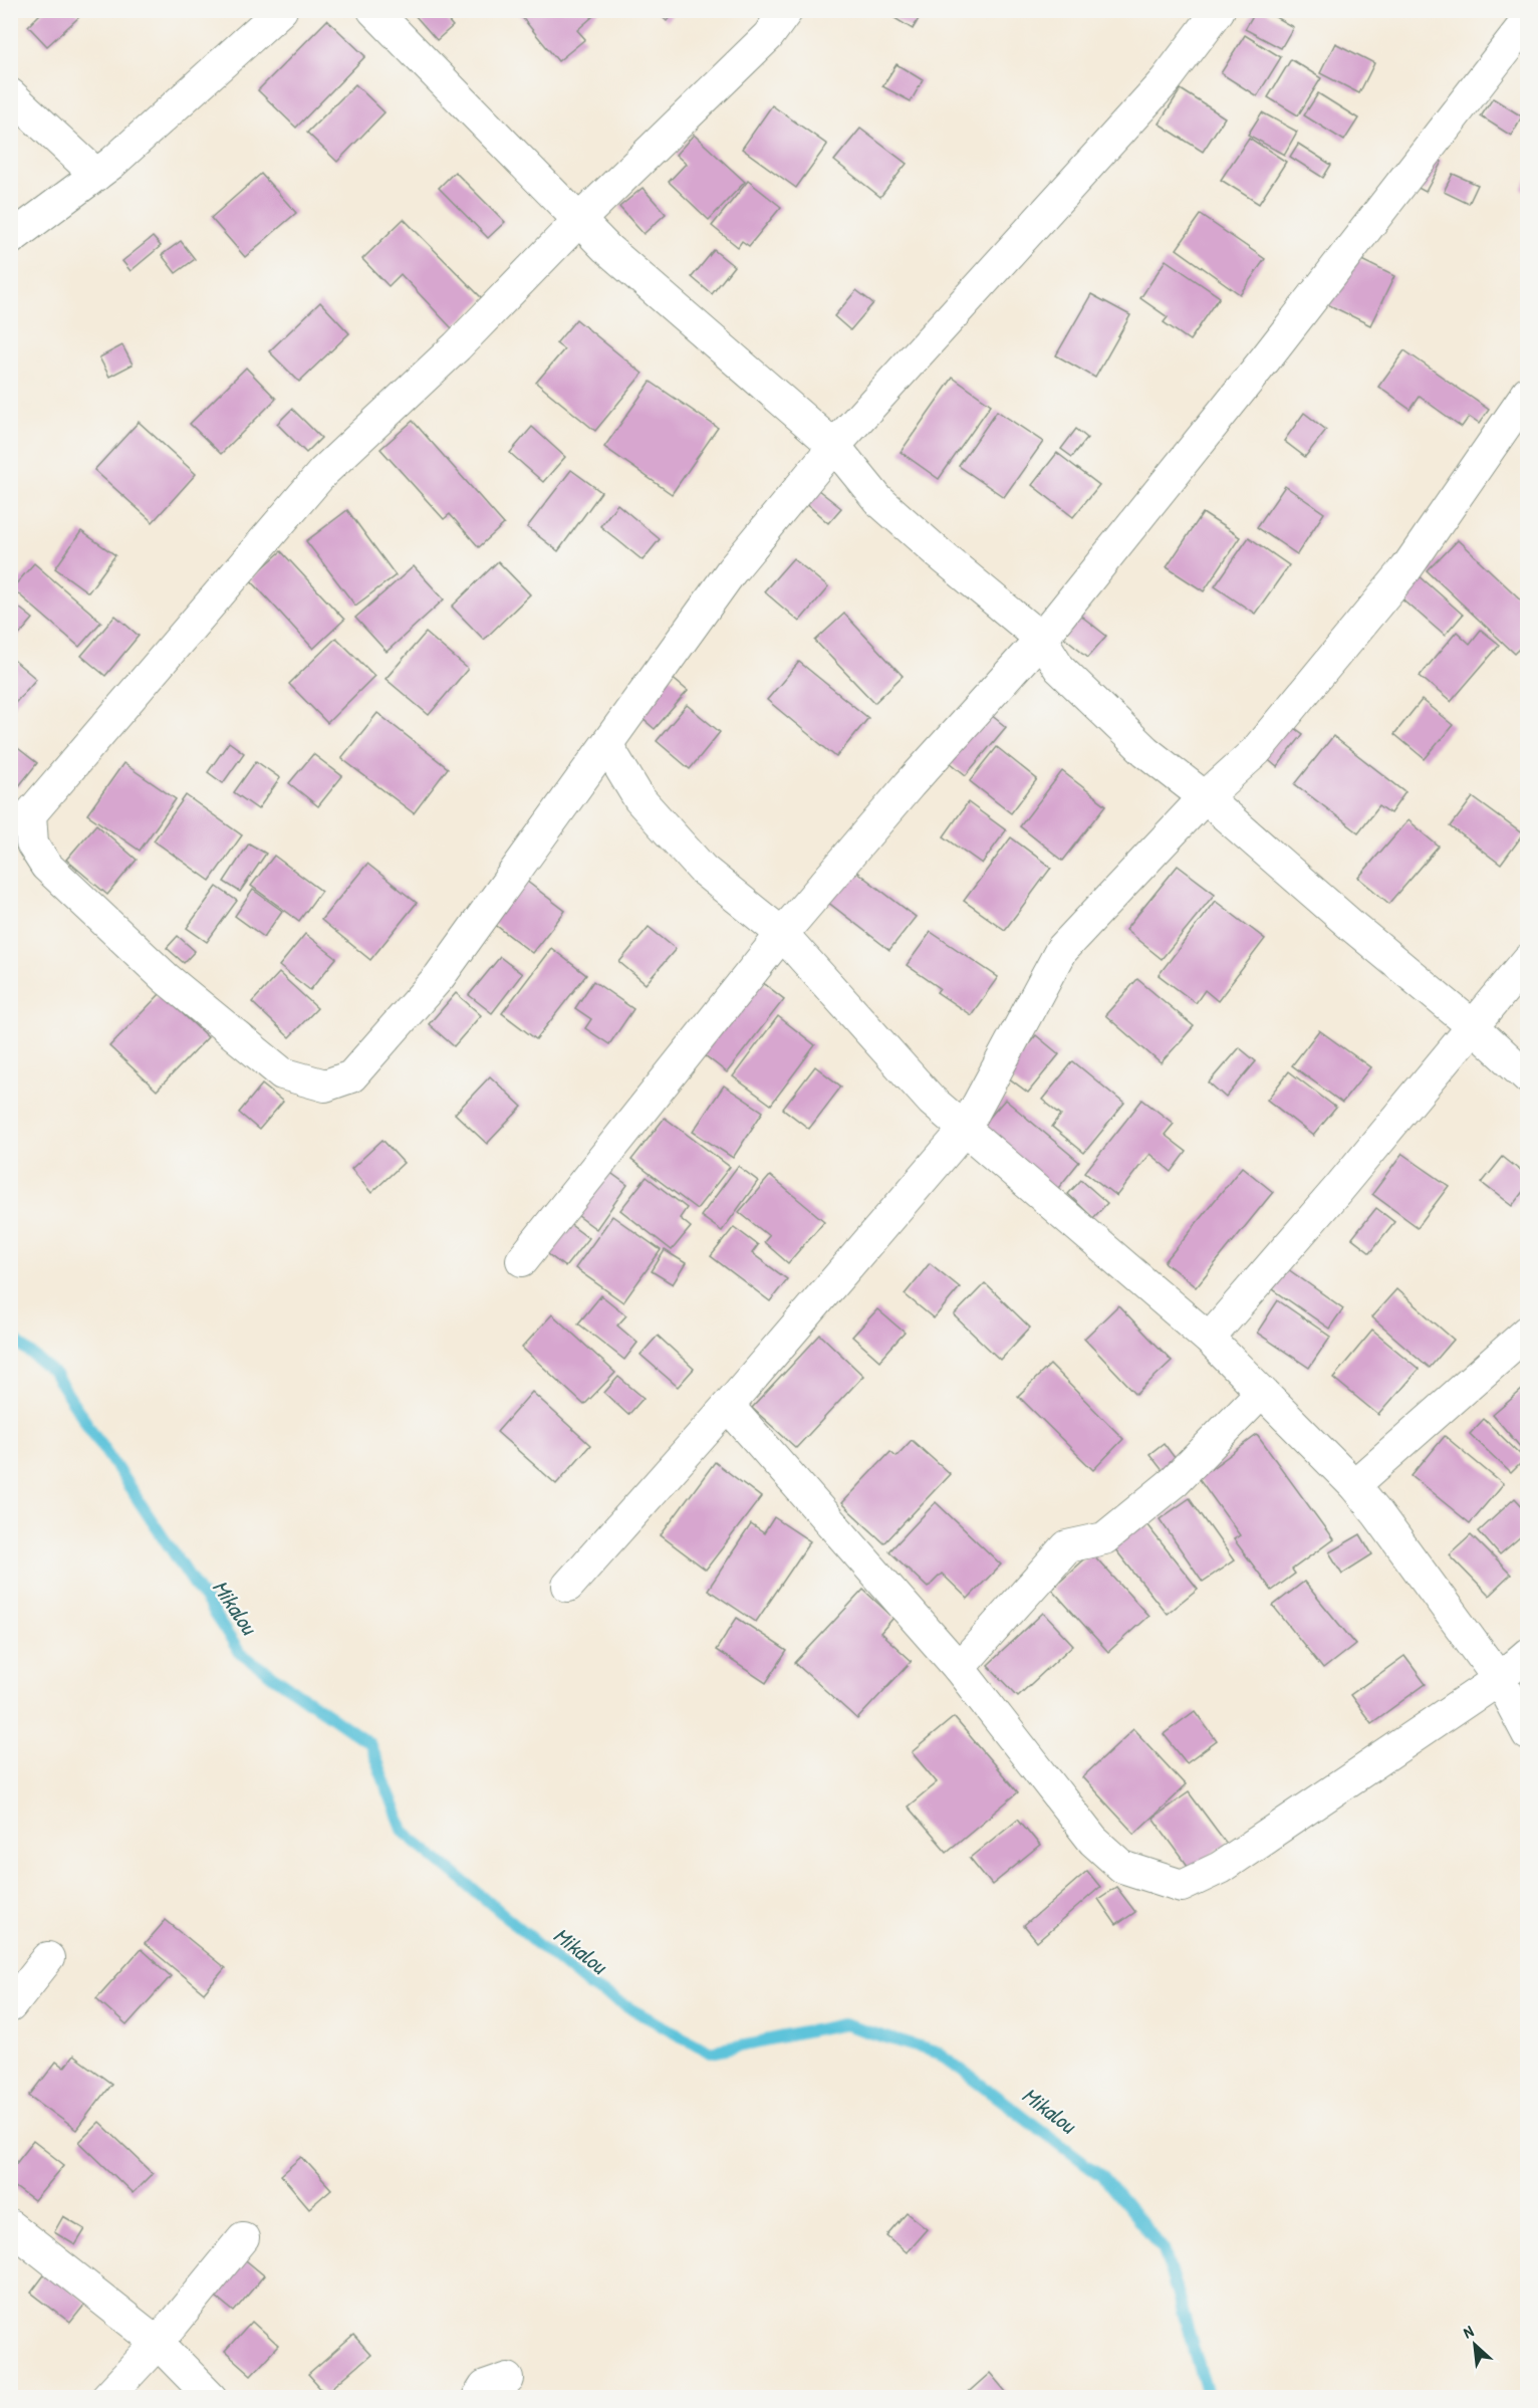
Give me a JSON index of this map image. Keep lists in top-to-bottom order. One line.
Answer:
{"water":["Mikalou"],"north":"top left"}
